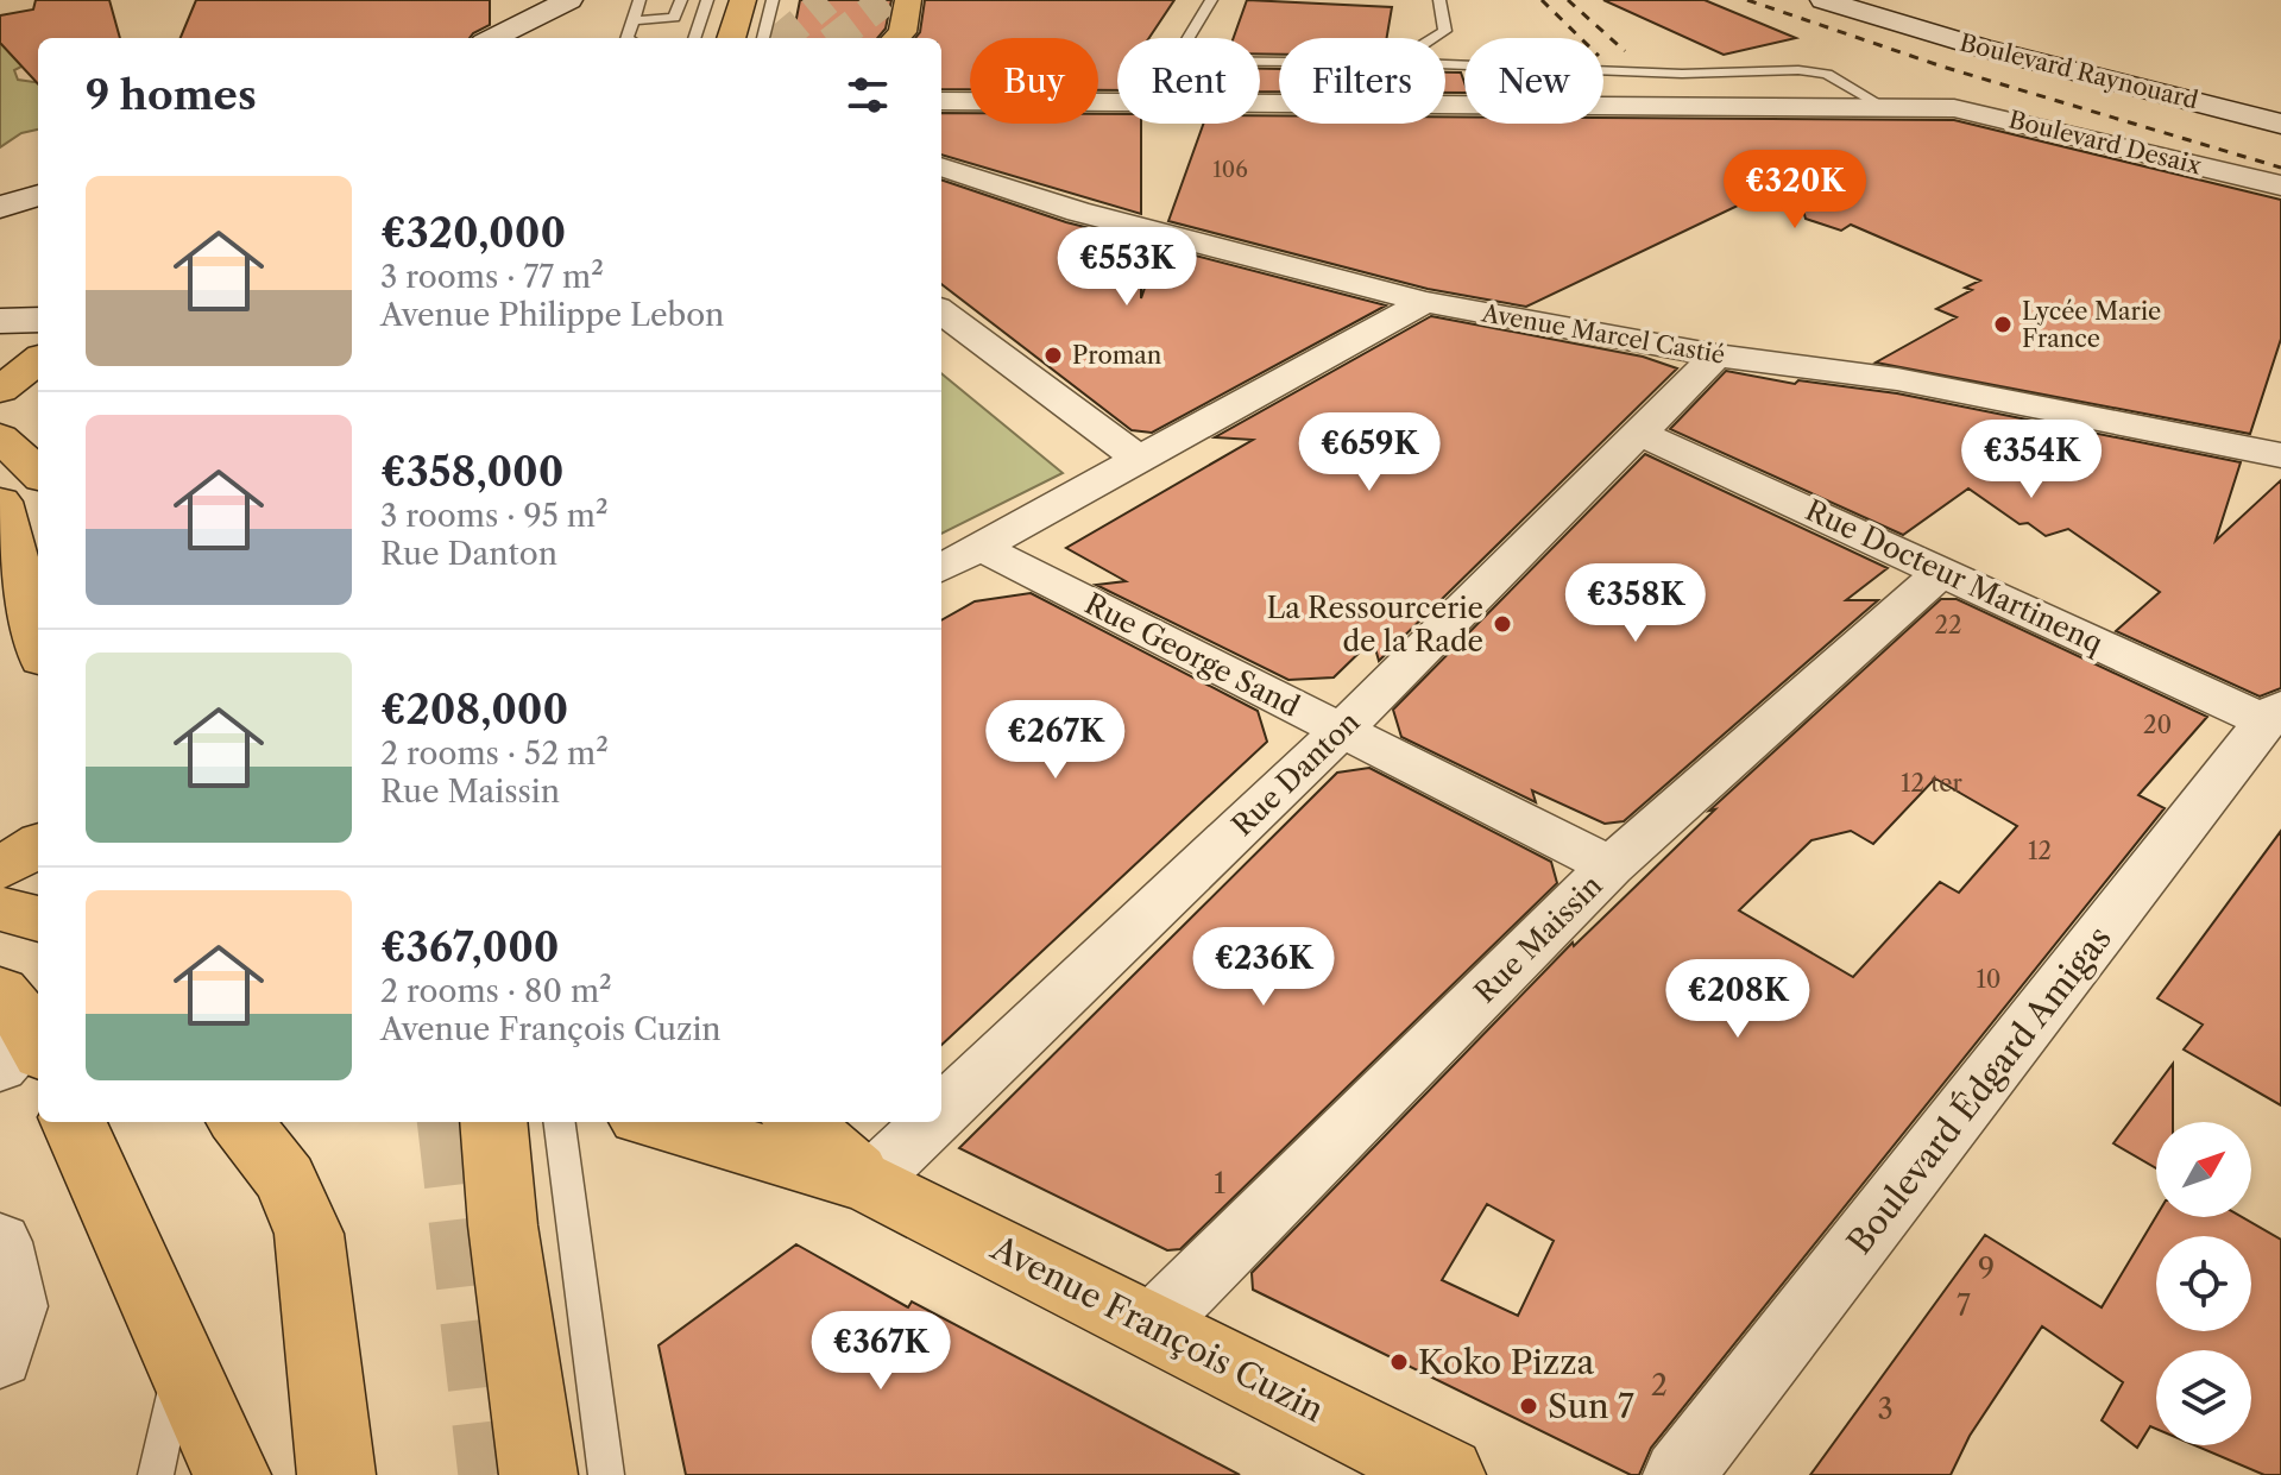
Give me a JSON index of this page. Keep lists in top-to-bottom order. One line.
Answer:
{"streets":{"main road":["Avenue François Cuzin"],"street":["Boulevard Raynouard","Boulevard Desaix","Avenue Marcel Castié","Rue Docteur Martinenq","Rue George Sand","Rue Danton","Rue Maissin","Boulevard Édgard Amigas"]},"crossings":[["Avenue Marcel Castié","Rue Danton"],["Rue Docteur Martinenq","Rue Danton"],["Rue Docteur Martinenq","Rue Maissin"],["Rue Docteur Martinenq","Boulevard Édgard Amigas"],["Rue George Sand","Rue Danton"],["Rue George Sand","Rue Maissin"],["Rue Danton","Avenue François Cuzin"],["Rue Maissin","Avenue François Cuzin"]],"places":["Lycée Marie France","Proman","La Ressourcerie de la Rade","Koko Pizza","Sun 7"],"house_numbers":["106","22","20","12 ter","12","10","1","9","7","2","3"],"north":"top right","page":{"chip":["Buy","Rent","Filters","New"],"heading":"9 homes","price":["€320K","€553K","€659K","€354K","€358K","€267K","€236K","€208K","€367K"],"list":[{"name":"€320,000","note":"3 rooms · 77 m² · Avenue Philippe Lebon"},{"name":"€358,000","note":"3 rooms · 95 m² · Rue Danton"},{"name":"€208,000","note":"2 rooms · 52 m² · Rue Maissin"},{"name":"€367,000","note":"2 rooms · 80 m² · Avenue François Cuzin"}]}}
